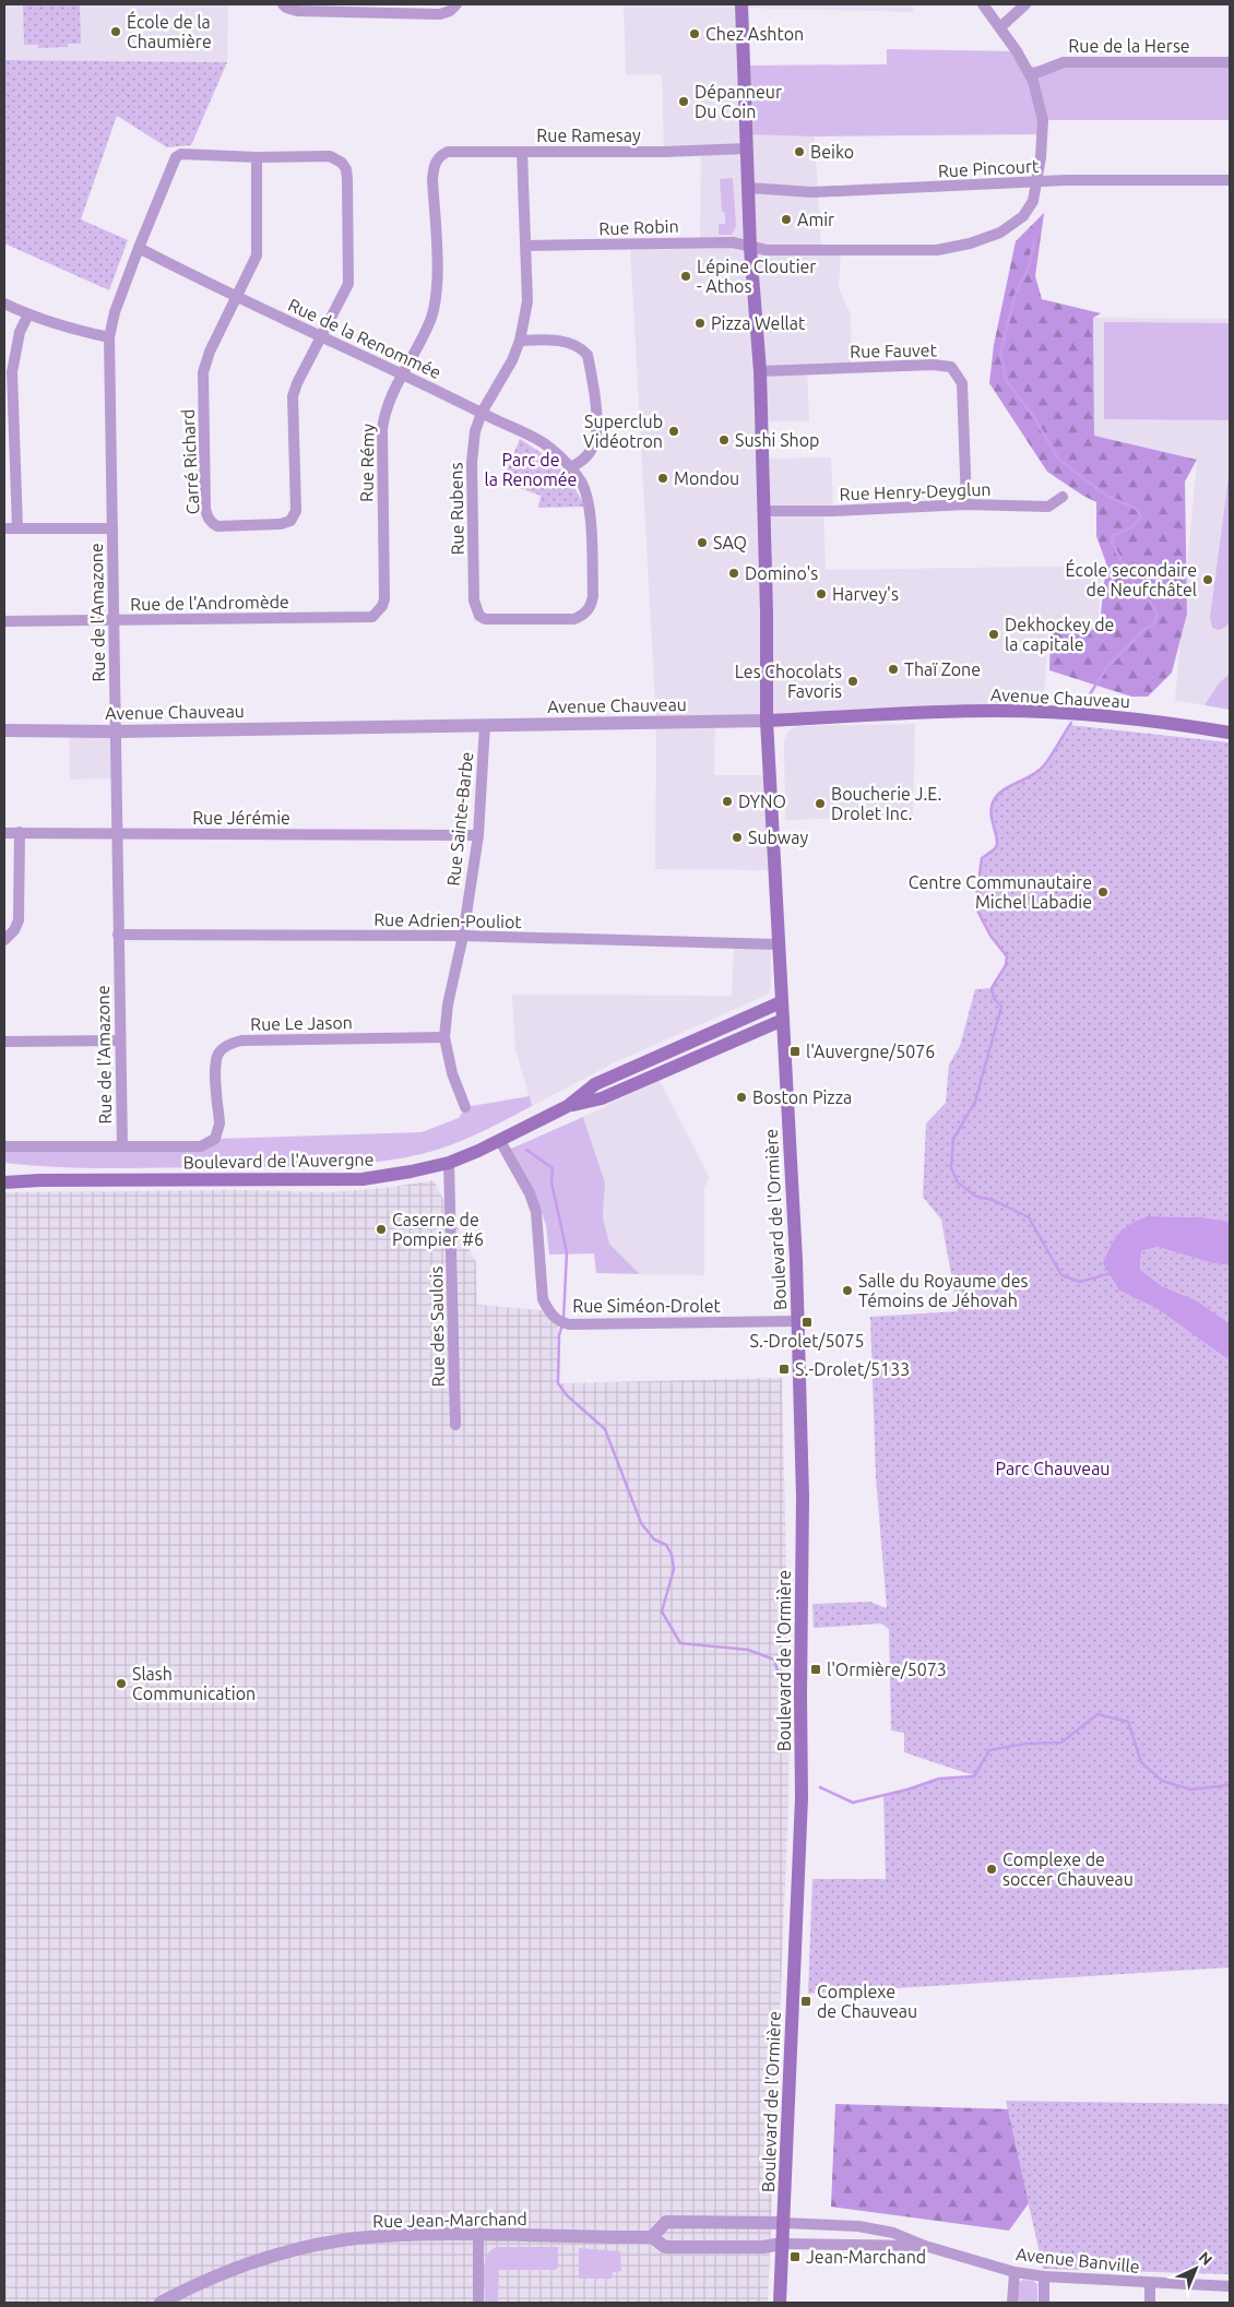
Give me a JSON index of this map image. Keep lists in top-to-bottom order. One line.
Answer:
{"streets":{"main road":["Avenue Chauveau","Boulevard de l'Auvergne","Boulevard de l'Ormière"],"street":["Rue de la Herse","Rue Ramesay","Rue Pincourt","Rue Robin","Rue de la Renommée","Rue Fauvet","Carré Richard","Rue Rémy","Rue Henry-Deyglun","Rue Rubens","Rue de l'Andromède","Rue de l'Amazone","Rue Jérémie","Rue Sainte-Barbe","Rue Adrien-Pouliot","Rue Le Jason","Rue Siméon-Drolet","Rue des Saulois","Rue Jean-Marchand","Avenue Banville"]},"crossings":[["Rue de la Herse","Rue Robin"],["Rue Ramesay","Rue Rémy"],["Rue Ramesay","Rue Rubens"],["Rue Ramesay","Boulevard de l'Ormière"],["Rue Pincourt","Rue Robin"],["Rue Pincourt","Boulevard de l'Ormière"],["Rue Robin","Rue Rubens"],["Rue Robin","Boulevard de l'Ormière"],["Rue de la Renommée","Carré Richard"],["Rue de la Renommée","Rue Rémy"],["Rue de la Renommée","Rue Rubens"],["Rue de la Renommée","Rue de l'Amazone"],["Rue Fauvet","Rue Henry-Deyglun"],["Rue Fauvet","Boulevard de l'Ormière"],["Rue Rémy","Rue de l'Andromède"],["Rue Henry-Deyglun","Boulevard de l'Ormière"],["Rue de l'Andromède","Rue de l'Amazone"],["Rue de l'Amazone","Avenue Chauveau"],["Rue de l'Amazone","Rue Jérémie"],["Rue de l'Amazone","Rue Adrien-Pouliot"],["Rue de l'Amazone","Rue Le Jason"],["Avenue Chauveau","Rue Sainte-Barbe"],["Avenue Chauveau","Boulevard de l'Ormière"],["Rue Jérémie","Rue Sainte-Barbe"],["Rue Sainte-Barbe","Rue Adrien-Pouliot"],["Rue Sainte-Barbe","Rue Le Jason"],["Rue Adrien-Pouliot","Boulevard de l'Ormière"],["Boulevard de l'Auvergne","Boulevard de l'Ormière"],["Boulevard de l'Auvergne","Rue Siméon-Drolet"],["Boulevard de l'Auvergne","Rue des Saulois"],["Boulevard de l'Ormière","Rue Siméon-Drolet"],["Boulevard de l'Ormière","Rue Jean-Marchand"],["Boulevard de l'Ormière","Avenue Banville"],["Rue Jean-Marchand","Avenue Banville"]],"parks":["Parc de la Renomée","Parc Chauveau"],"places":{"other":["École de la Chaumière","Chez Ashton","Dépanneur Du Coin","Beiko","Amir","Lépine Cloutier - Athos","Pizza Wellat","Superclub Vidéotron","Sushi Shop","Mondou","SAQ","Domino's","École secondaire de Neufchâtel","Harvey's","Dekhockey de la capitale","Thaï Zone","Les Chocolats Favoris","DYNO","Boucherie J.E. Drolet Inc.","Subway","Centre Communautaire Michel Labadie","Boston Pizza","Caserne de Pompier #6","Salle du Royaume des Témoins de Jéhovah","Slash Communication","Complexe de soccer Chauveau"],"transit":["l'Auvergne/5076","S.-Drolet/5075","S.-Drolet/5133","l'Ormière/5073","Complexe de Chauveau","Jean-Marchand"]},"north":"top right"}
